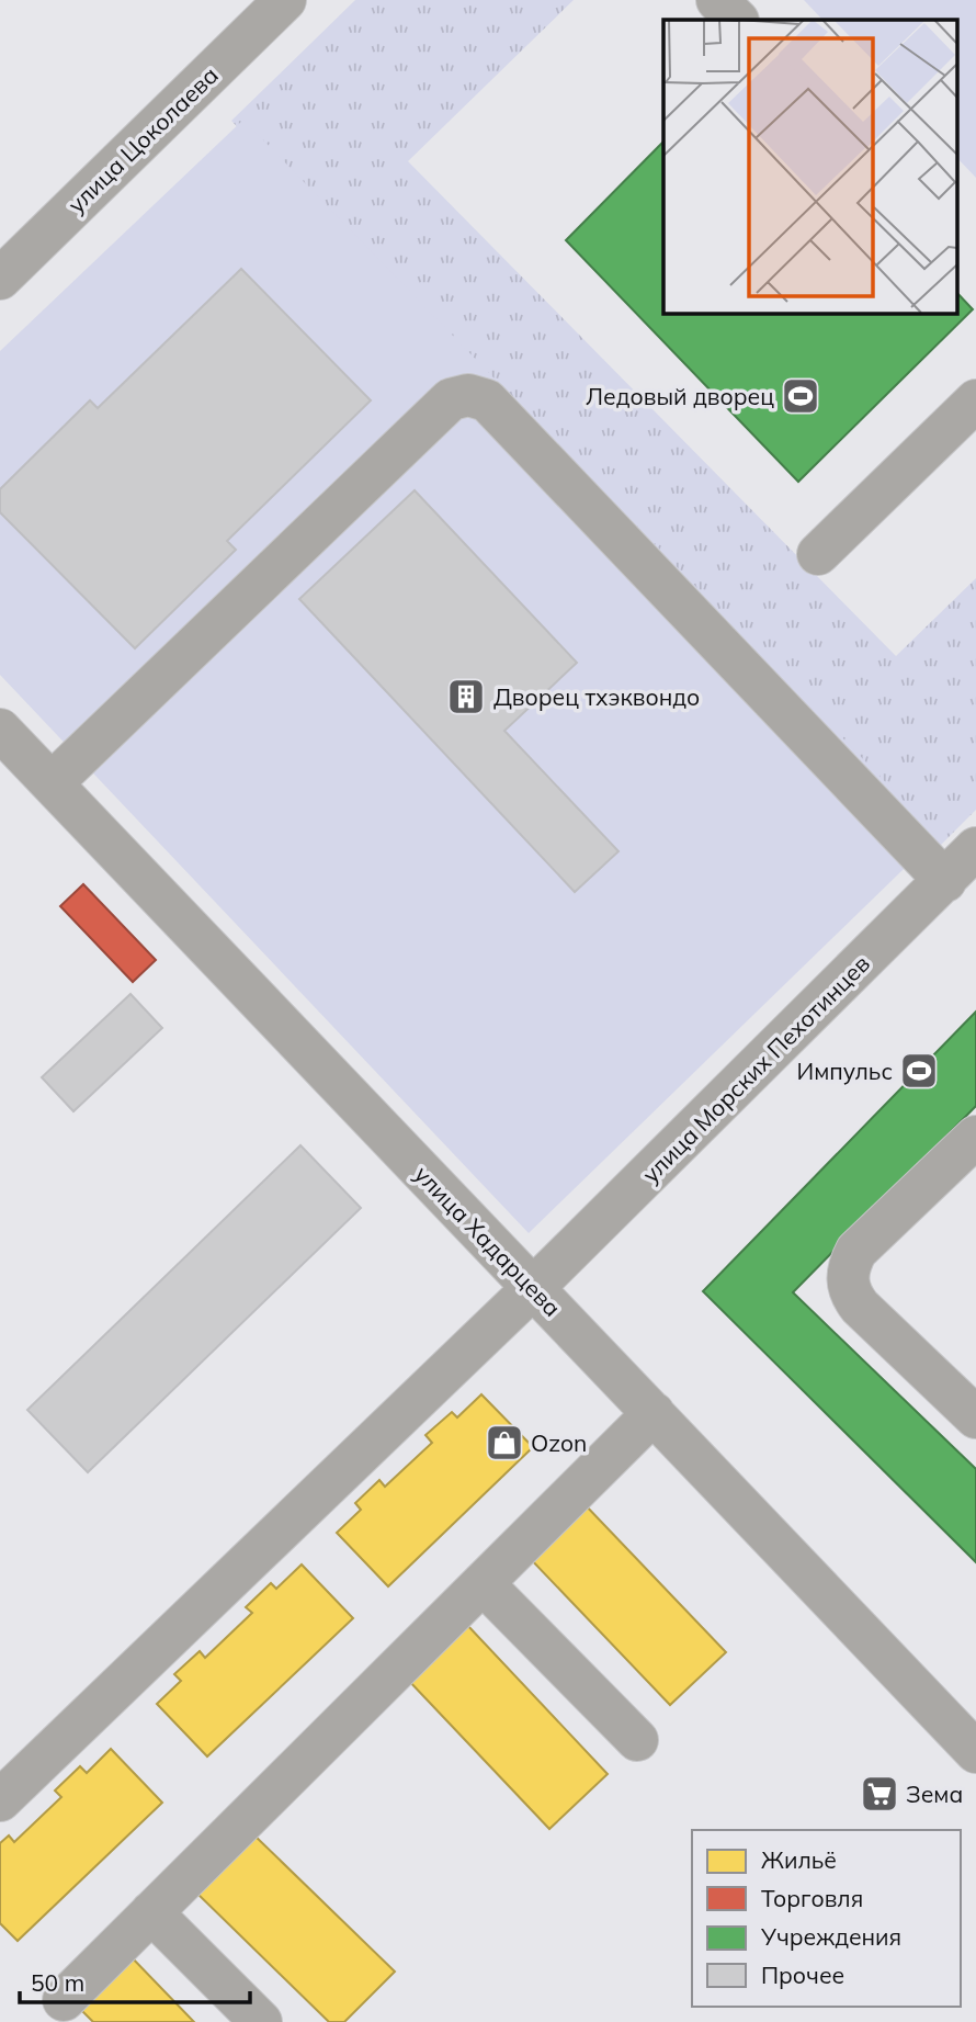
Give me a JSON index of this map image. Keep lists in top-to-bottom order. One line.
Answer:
{"streets":{"street":["улица Цоколаева","улица Морских Пехотинцев","улица Хадарцева"]},"crossings":[["улица Морских Пехотинцев","улица Хадарцева"]],"places":{"sports":["Ледовый дворец","Импульс"],"building":["Дворец тхэквондо"],"shop":["Ozon"],"supermarket":["Зема"]},"legend":["Жильё","Торговля","Учреждения","Прочее"],"scale_bar":"50 m"}
